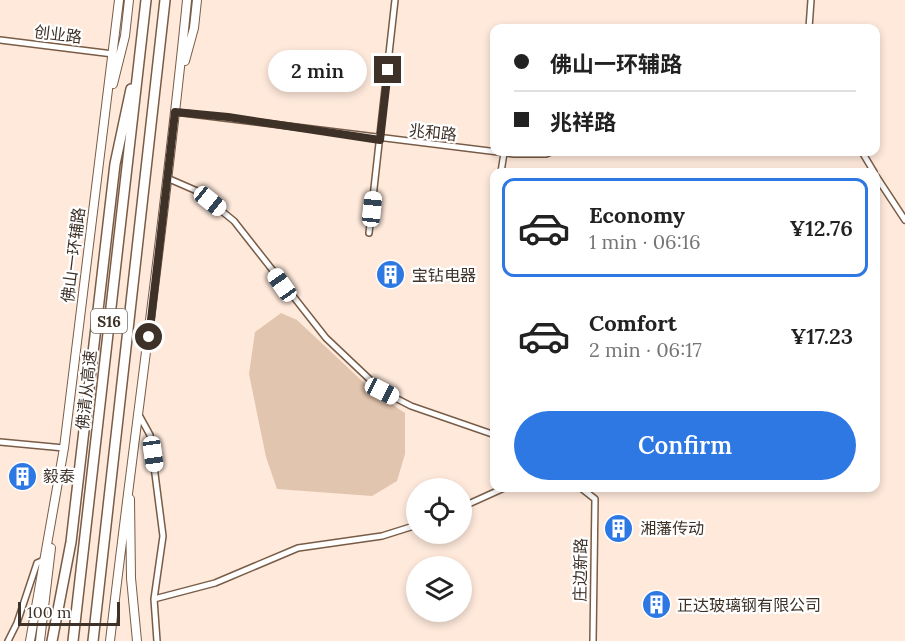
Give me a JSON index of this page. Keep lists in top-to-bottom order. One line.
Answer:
{"streets":{"highway":["S16","佛清从高速"],"main road":["佛山一环辅路"],"street":["创业路","兆和路","庄边新路"]},"crossings":[["创业路","佛山一环辅路"]],"places":{"building":["宝钻电器","毅泰","湘藩传动","正达玻璃钢有限公司"]},"scale_bar":"100 m","page":{"banner":["佛山一环辅路","兆祥路"],"bubble":"2 min","list":[{"name":"Economy","note":"1 min · 06:16","value":"¥12.76"},{"name":"Comfort","note":"2 min · 06:17","value":"¥17.23"}],"buttons":"Confirm","scale":"100 m"}}
